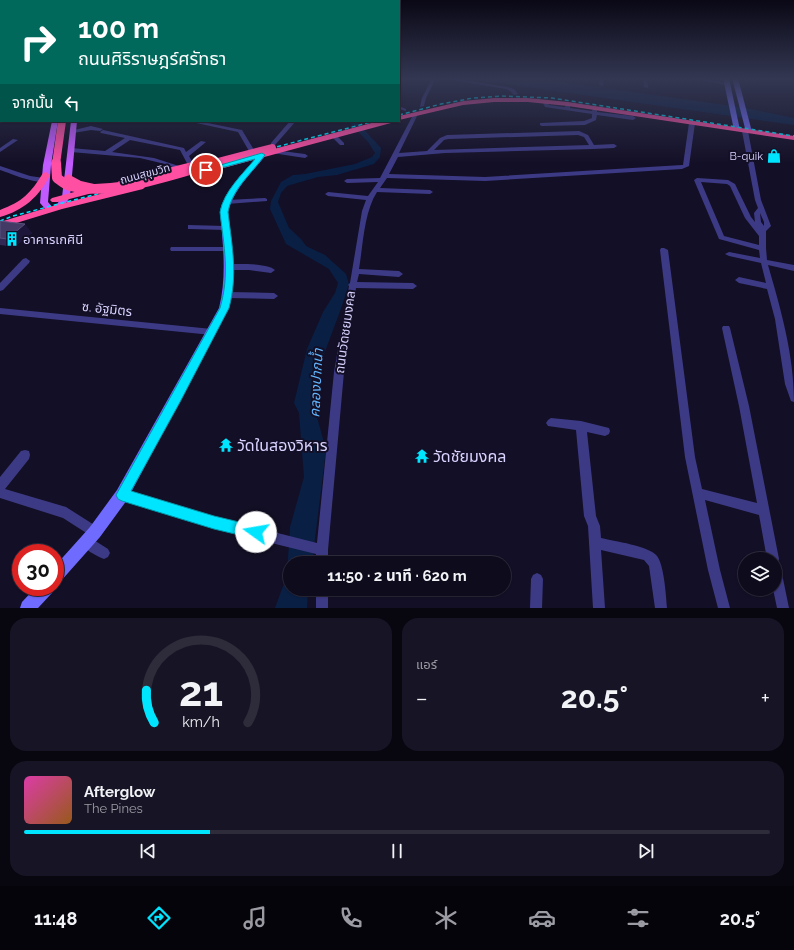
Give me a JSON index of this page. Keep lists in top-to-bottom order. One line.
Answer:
{"streets":{"highway":["ถนนสุขุมวิท"],"street":["ซ. อัฐมิตร","ถนนวัดชยมงคล"]},"water":["คลองปากน้ำ"],"places":{"shop":["B-quik"],"building":["อาคารเกศินี"],"temple":["วัดในสองวิหาร","วัดชัยมงคล"]},"page":{"turn":["100 m","ถนนศิริราษฎร์ศรัทธา"],"then":"จากนั้น","limit":"30","trip":"11:50 · 2 นาที · 620 m","tile":"แอร์","heat":["−","20.5°","+"],"song":["Afterglow","The Pines"],"tabs":["11:48","20.5°"],"gauge":["21","km/h"]}}
